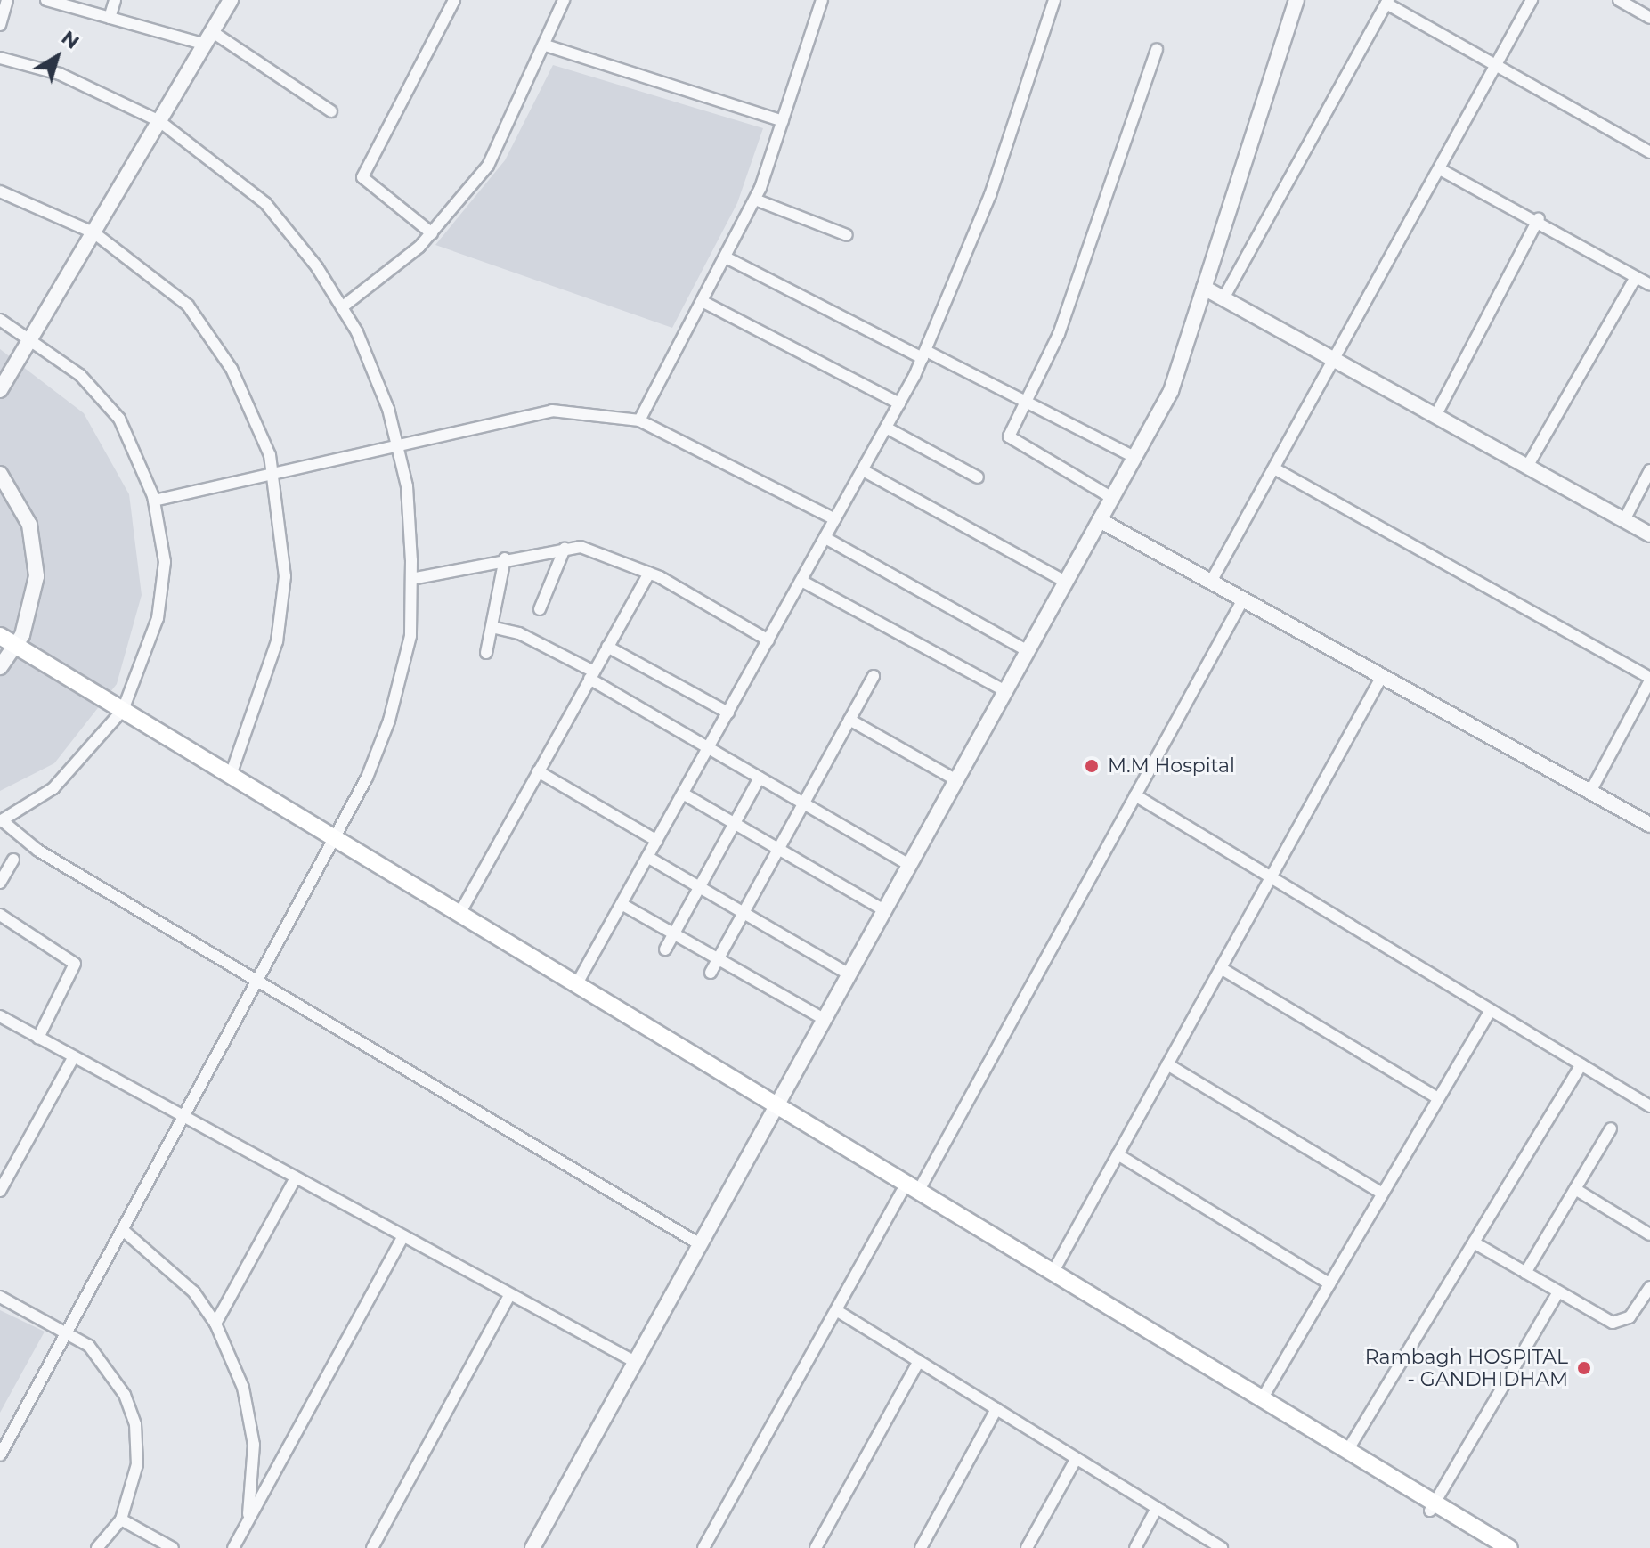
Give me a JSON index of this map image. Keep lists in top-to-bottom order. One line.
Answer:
{"places":["M.M Hospital","Rambagh HOSPITAL - GANDHIDHAM"],"north":"top right"}
